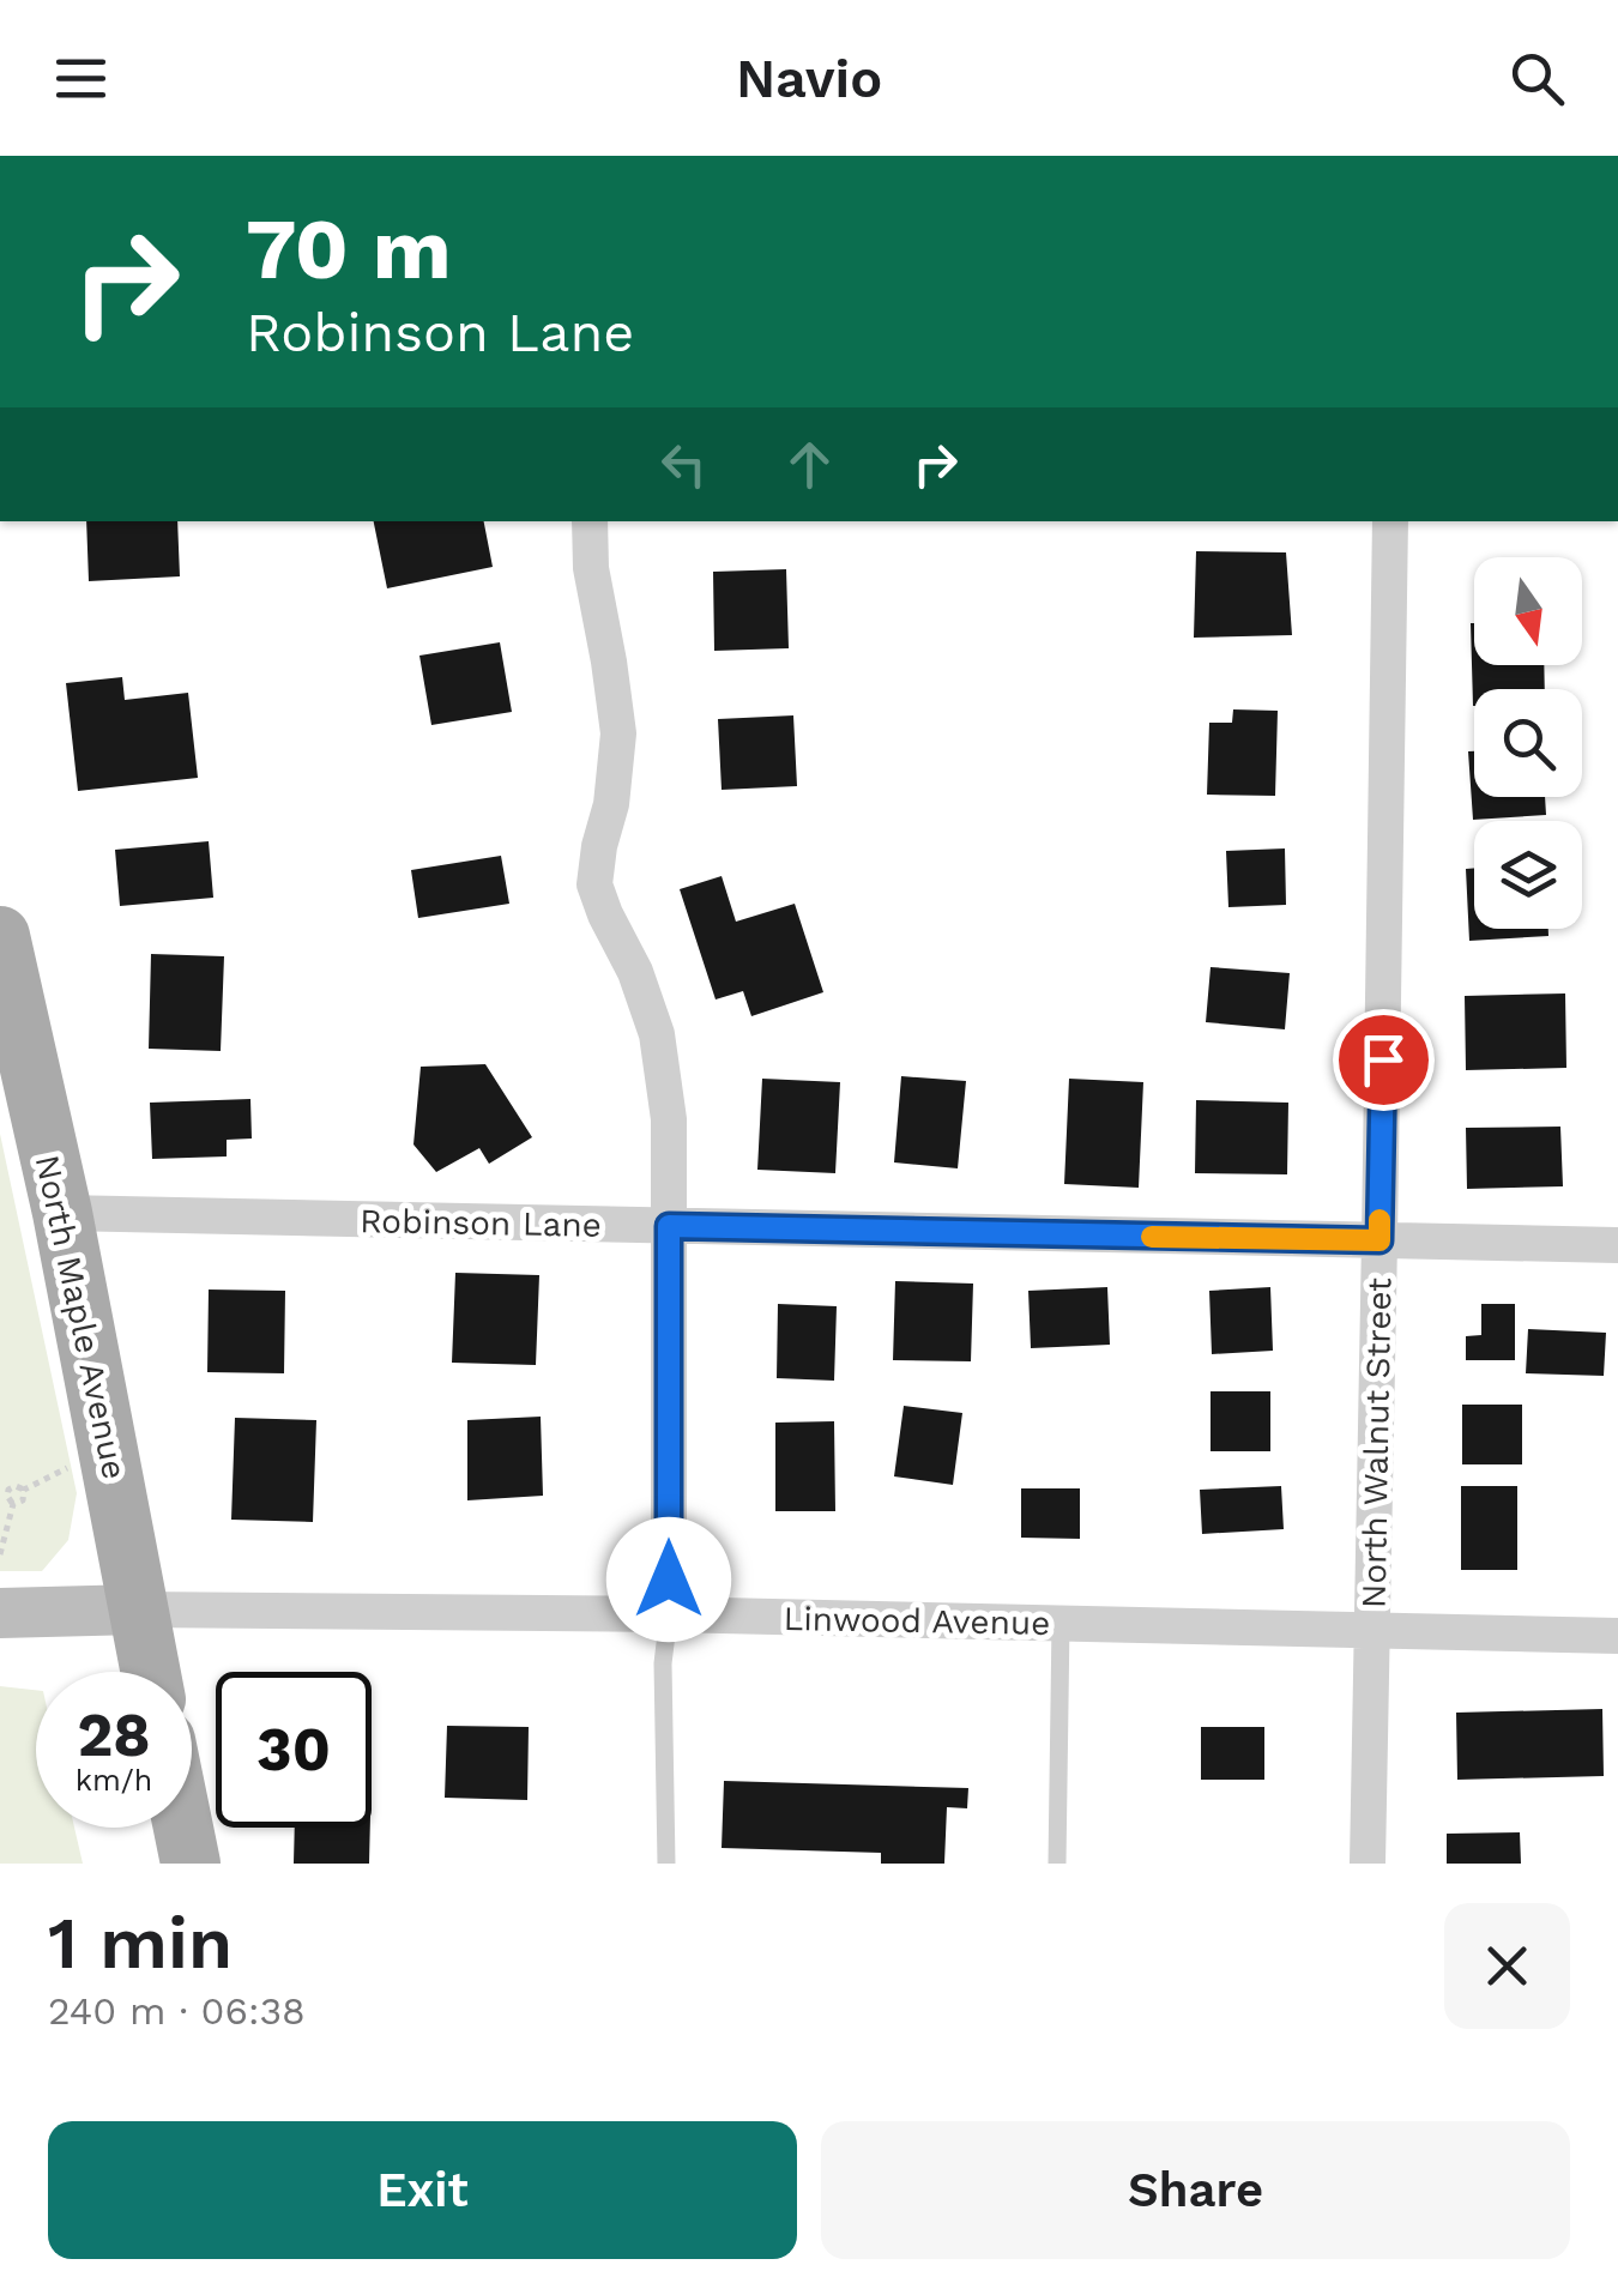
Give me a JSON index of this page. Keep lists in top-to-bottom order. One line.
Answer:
{"streets":{"main road":["North Maple Avenue","Linwood Avenue"],"street":["Robinson Lane","North Walnut Street"]},"crossings":[["Robinson Lane","North Maple Avenue"],["Robinson Lane","North Walnut Street"],["North Maple Avenue","Linwood Avenue"],["North Walnut Street","Linwood Avenue"]],"north":"bottom","page":{"header":"Navio","turn":["70 m","Robinson Lane"],"speed":"28 km/h","limit":"30","heading":["1 min","240 m · 06:38"],"buttons":["Exit","Share"]}}
